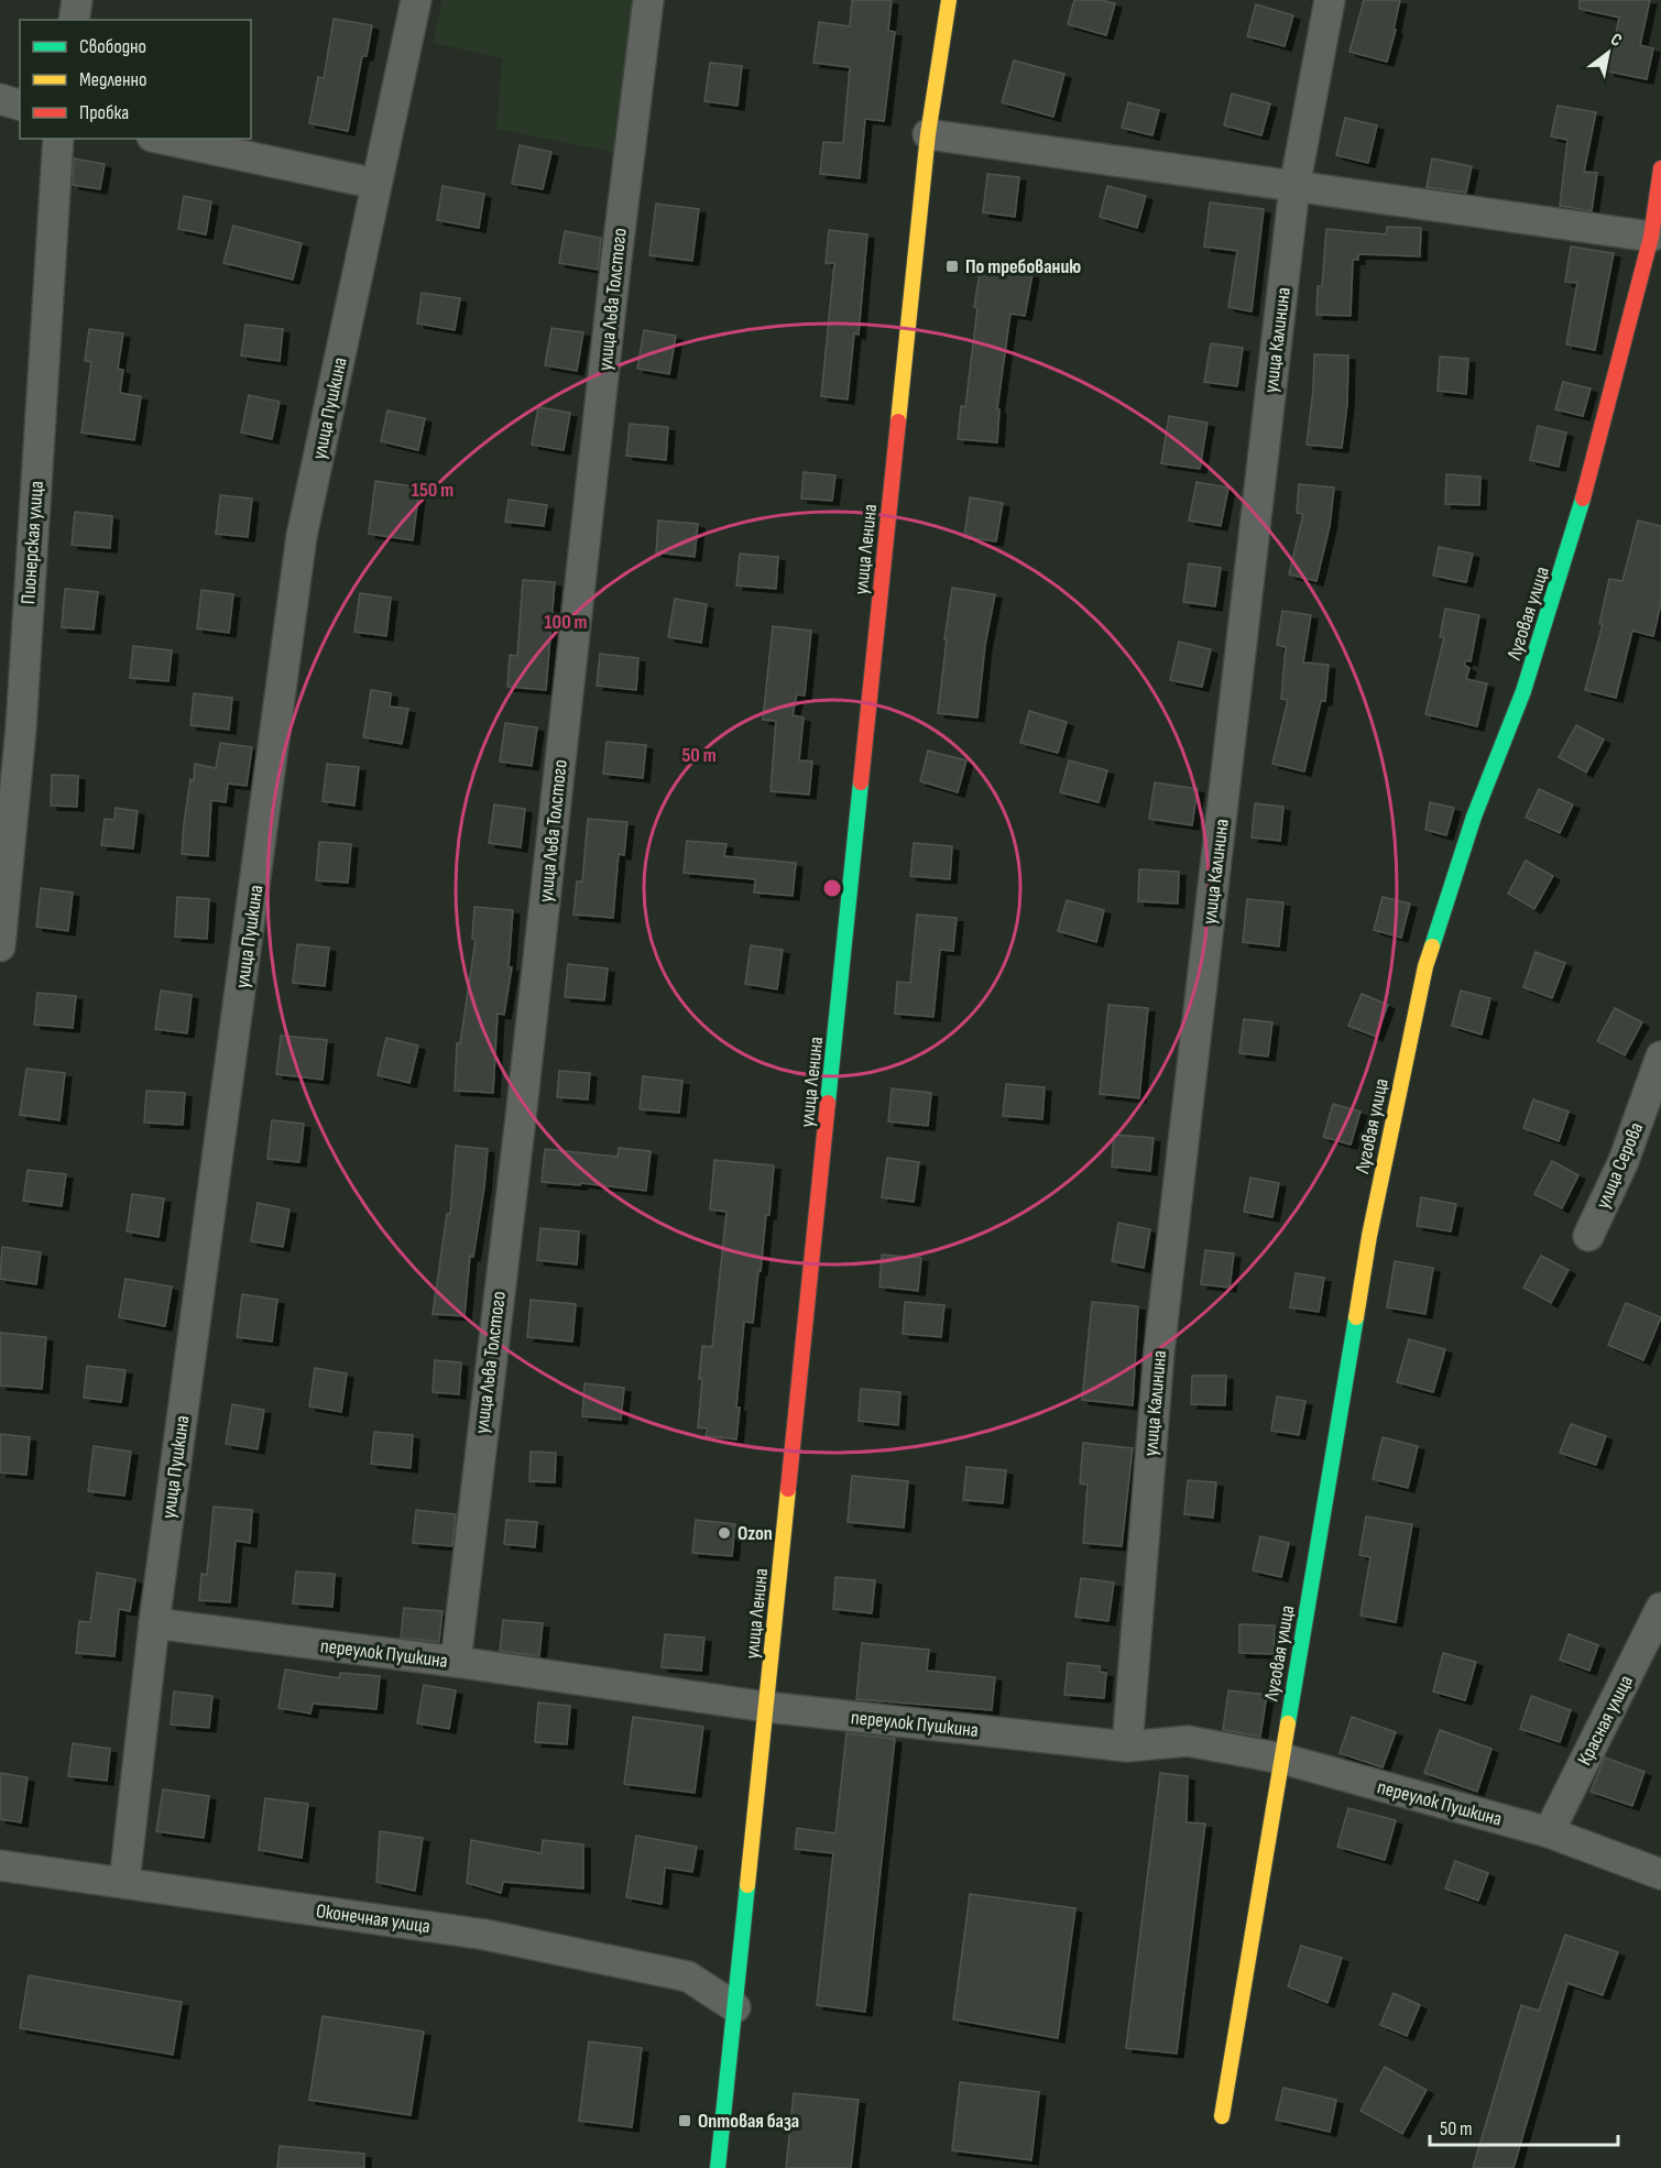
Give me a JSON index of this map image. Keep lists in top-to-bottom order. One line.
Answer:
{"streets":{"street":["улица Льва Толстого","улица Калинина","улица Пушкина","Пионерская улица","улица Ленина","Луговая улица","улица Серова","переулок Пушкина","Красная улица","Оконечная улица"]},"crossings":[["улица Льва Толстого","переулок Пушкина"],["улица Калинина","переулок Пушкина"],["улица Пушкина","переулок Пушкина"],["улица Пушкина","Оконечная улица"],["улица Ленина","переулок Пушкина"],["улица Ленина","Оконечная улица"],["Луговая улица","переулок Пушкина"],["переулок Пушкина","Красная улица"]],"places":{"transit":["По требованию","Оптовая база"],"other":["Ozon"]},"legend":["Свободно","Медленно","Пробка"],"scale_bar":"50 m","north":"top right","rings":["150 m","100 m","50 m"]}
